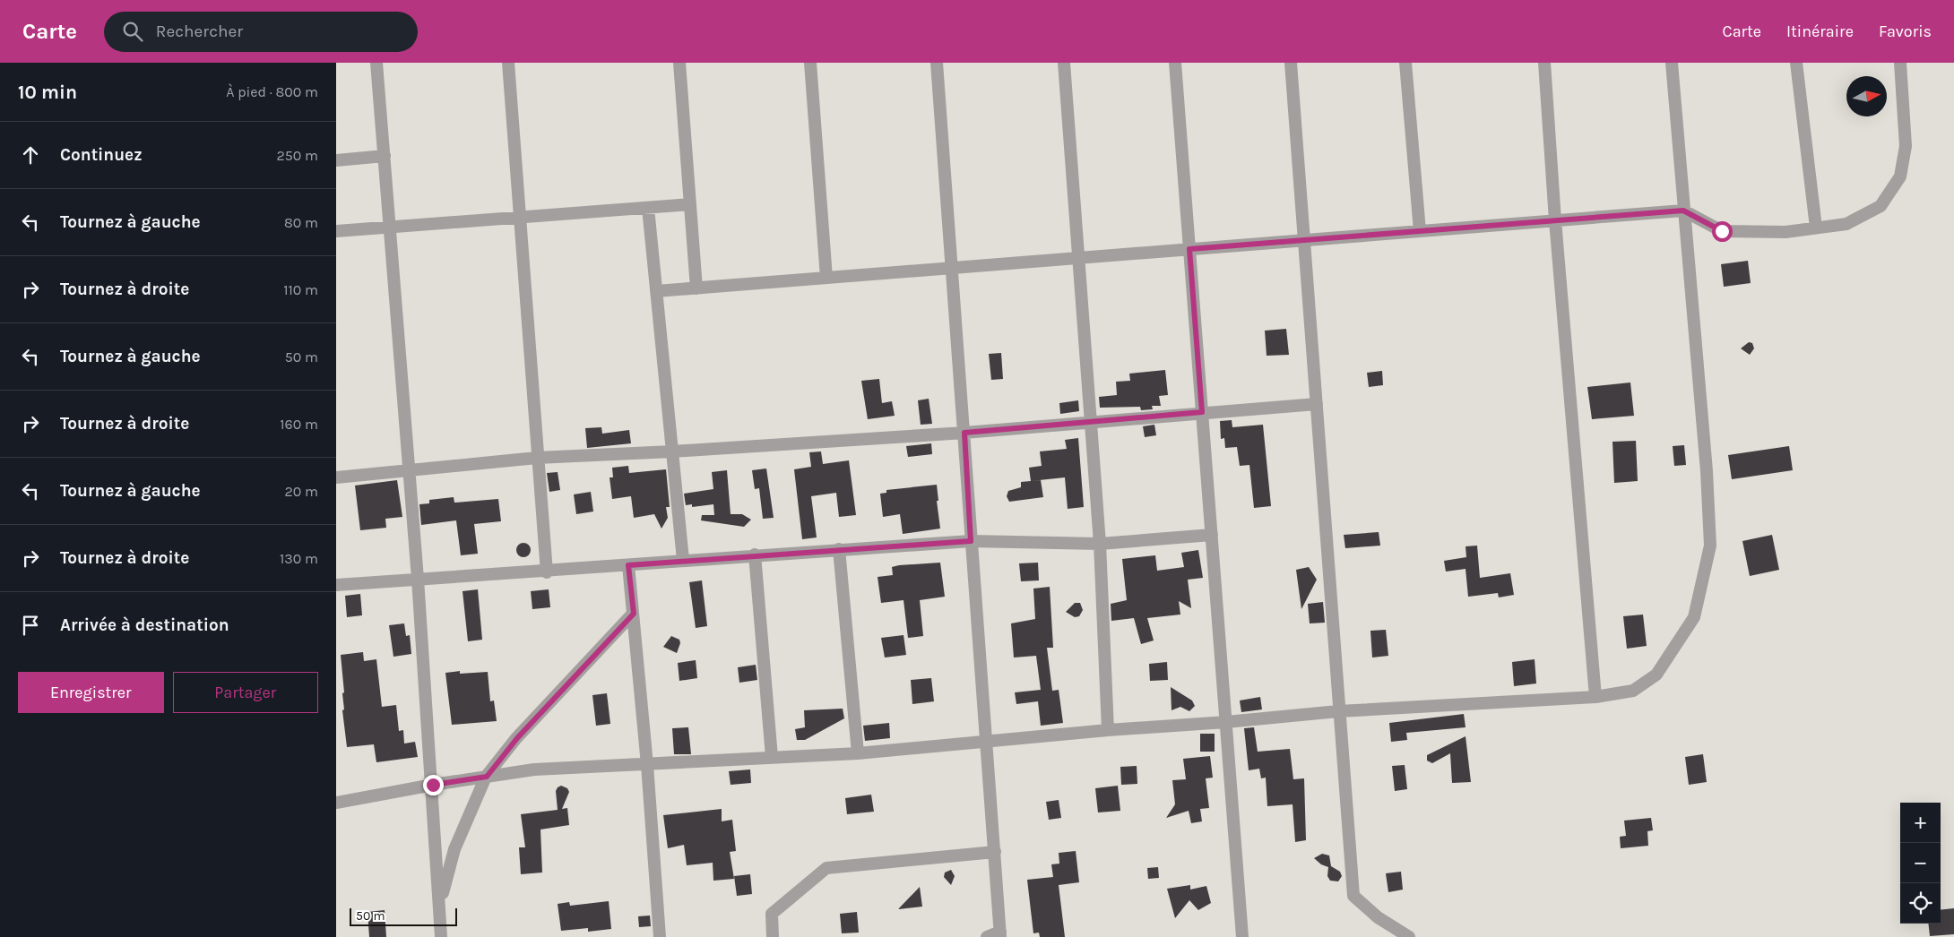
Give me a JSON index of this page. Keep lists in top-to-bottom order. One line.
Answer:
{"scale_bar":"50 m","north":"right","page":{"header":"Carte","search":"Rechercher","nav":["Carte","Itinéraire","Favoris"],"heading":["10 min","À pied · 800 m"],"list":[["Continuez","250 m"],["Tournez à gauche","80 m"],["Tournez à droite","110 m"],["Tournez à gauche","50 m"],["Tournez à droite","160 m"],["Tournez à gauche","20 m"],["Tournez à droite","130 m"],"Arrivée à destination"],"buttons":["Enregistrer","Partager"],"map_buttons":["+","−"],"scale":"50 m"}}
